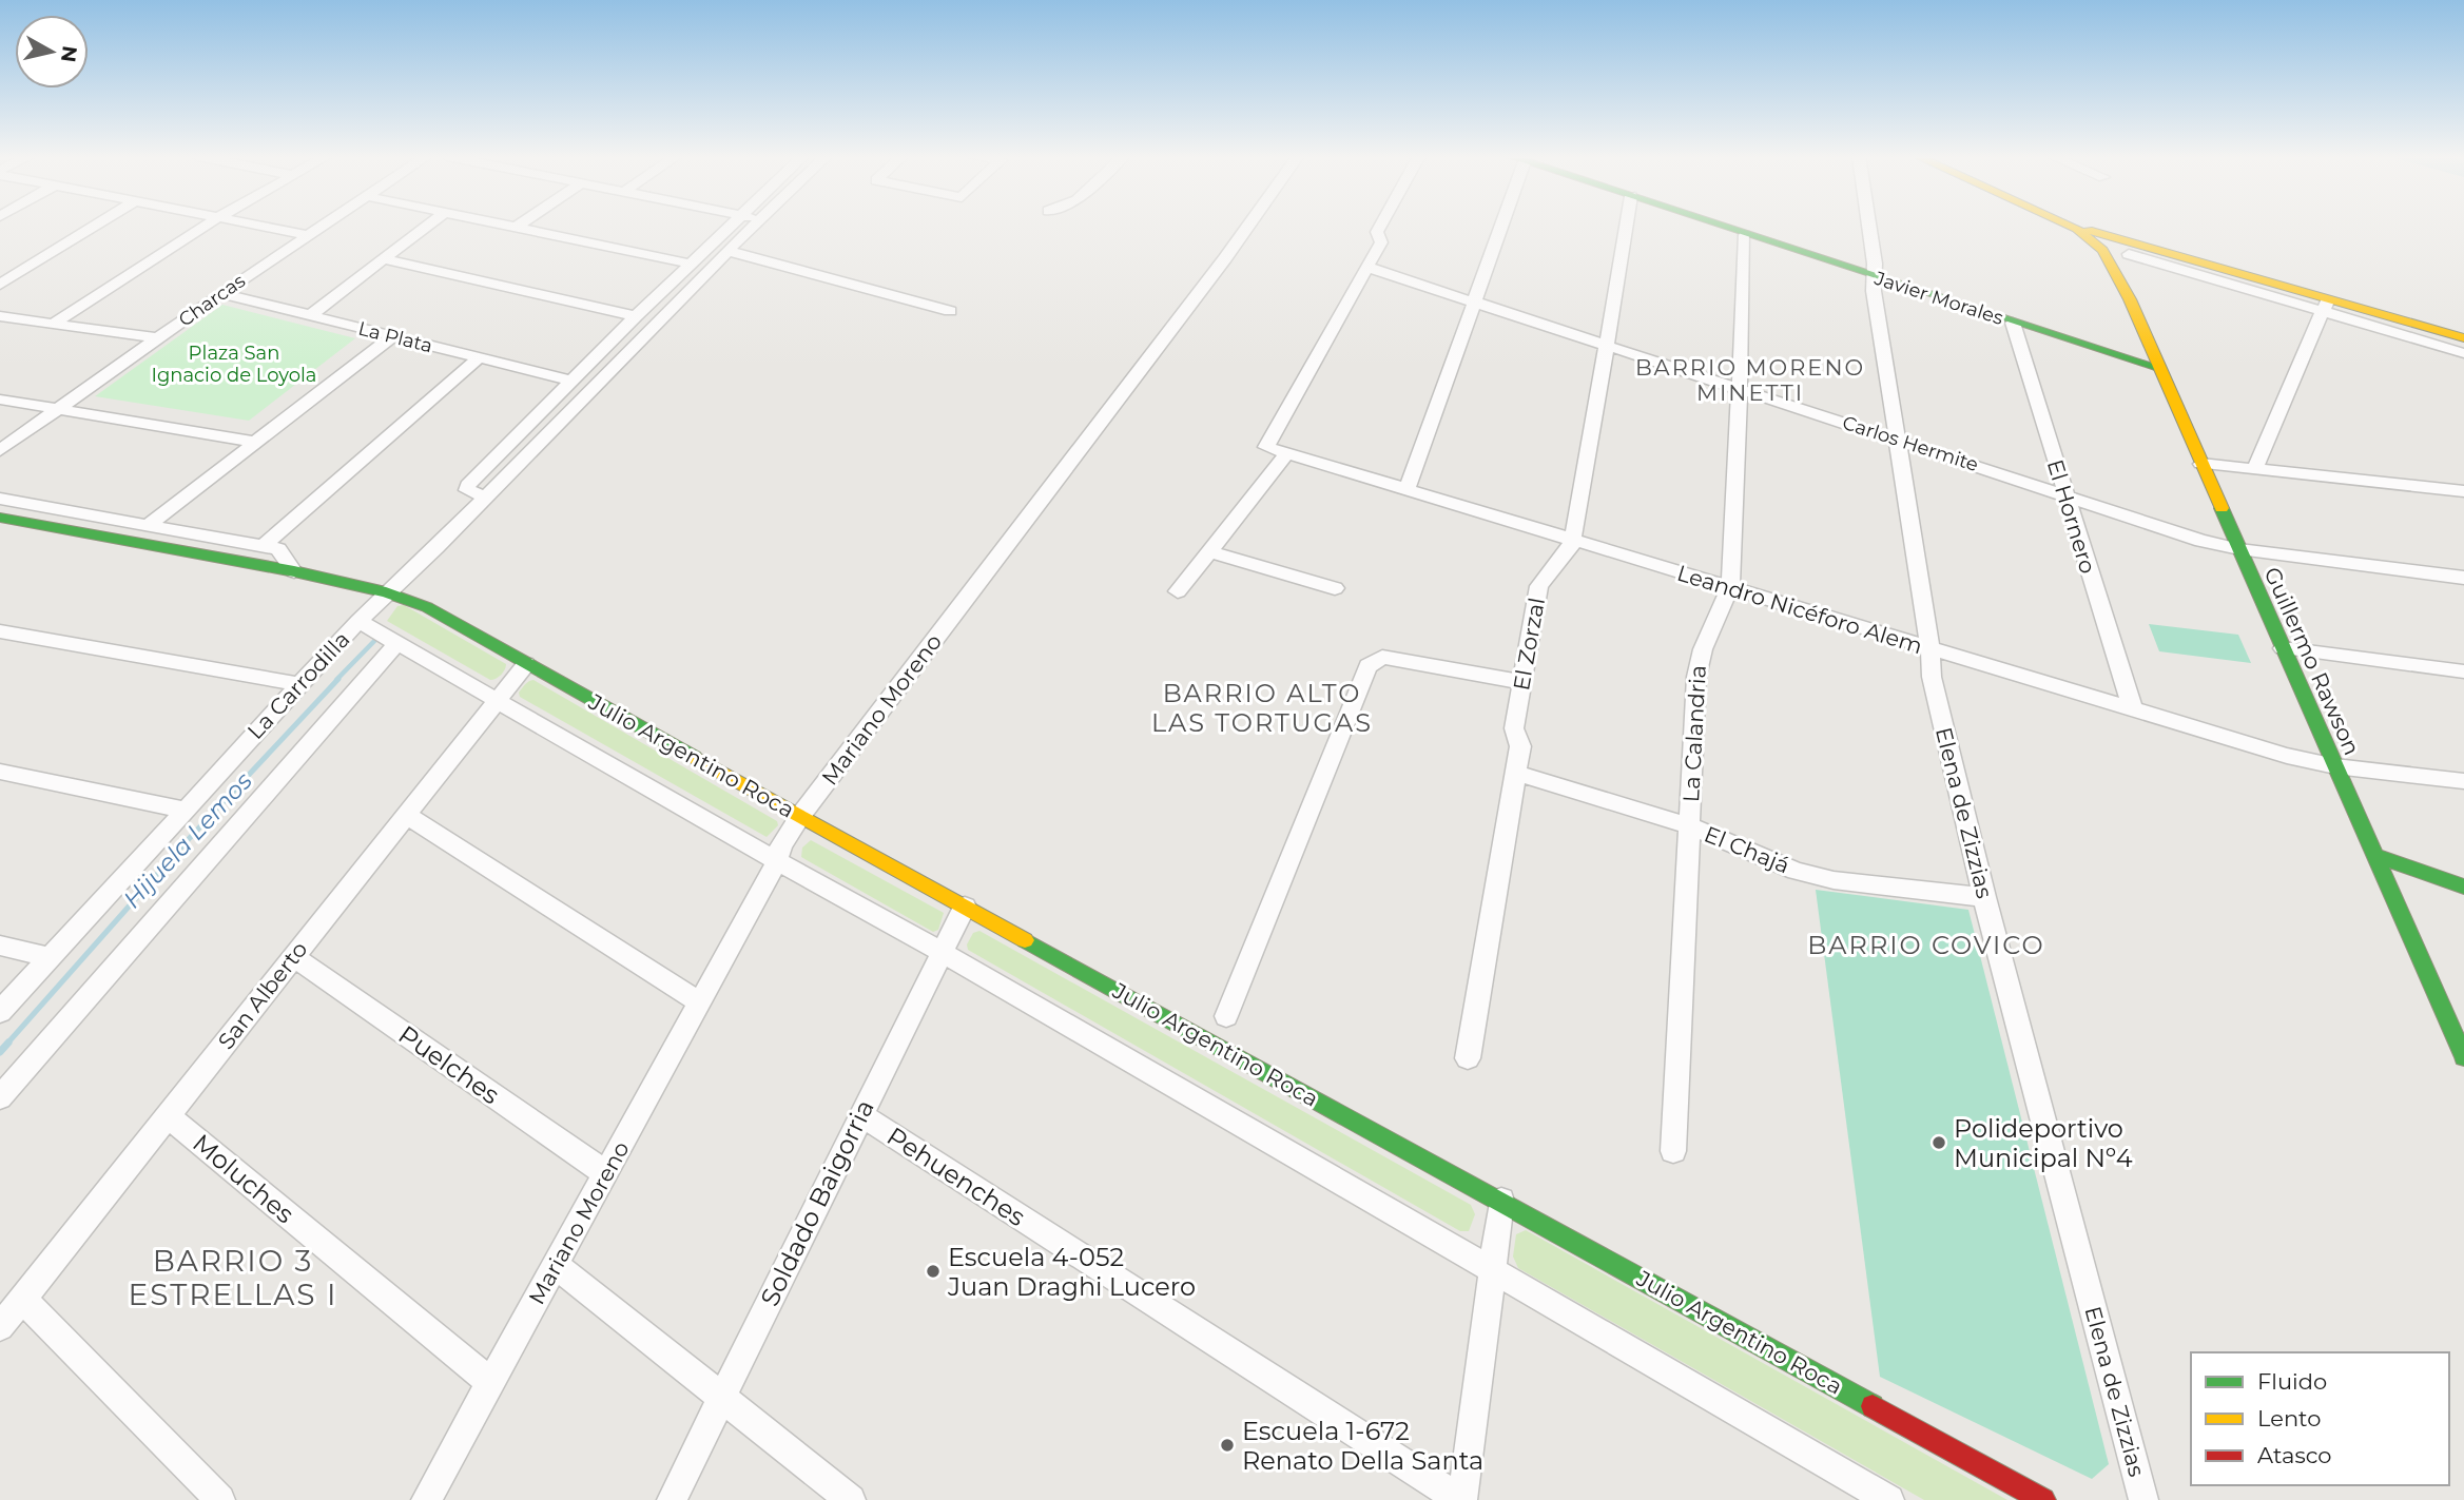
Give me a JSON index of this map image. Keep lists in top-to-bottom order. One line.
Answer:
{"streets":{"street":["Javier Morales","Charcas","La Plata","Carlos Hermite","El Hornero","Leandro Nicéforo Alem","El Zorzal","Guillermo Rawson","La Carrodilla","Mariano Moreno","La Calandria","Julio Argentino Roca","Elena de Zizzias","El Chajá","San Alberto","Puelches","Pehuenches","Moluches","Soldado Baigorria"]},"crossings":[["Javier Morales","El Hornero"],["Javier Morales","Guillermo Rawson"],["Javier Morales","La Calandria"],["Javier Morales","Elena de Zizzias"],["Charcas","La Plata"],["Carlos Hermite","El Hornero"],["Carlos Hermite","Leandro Nicéforo Alem"],["Carlos Hermite","El Zorzal"],["Carlos Hermite","Guillermo Rawson"],["Carlos Hermite","La Calandria"],["Carlos Hermite","Elena de Zizzias"],["El Hornero","Leandro Nicéforo Alem"],["Leandro Nicéforo Alem","El Zorzal"],["Leandro Nicéforo Alem","Guillermo Rawson"],["Leandro Nicéforo Alem","La Calandria"],["Leandro Nicéforo Alem","Elena de Zizzias"],["El Zorzal","El Chajá"],["La Carrodilla","Julio Argentino Roca"],["Mariano Moreno","Julio Argentino Roca"],["Mariano Moreno","Puelches"],["Mariano Moreno","Moluches"],["La Calandria","El Chajá"],["Julio Argentino Roca","San Alberto"],["Julio Argentino Roca","Soldado Baigorria"],["Elena de Zizzias","El Chajá"],["San Alberto","Puelches"],["San Alberto","Moluches"],["Pehuenches","Soldado Baigorria"]],"districts":["BARRIO MORENO MINETTI","BARRIO ALTO LAS TORTUGAS","BARRIO COVICO","BARRIO 3 ESTRELLAS I"],"water":["Hijuela Lemos"],"parks":["Plaza San Ignacio de Loyola"],"places":["Polideportivo Municipal Nº4","Escuela 4-052 Juan Draghi Lucero","Escuela 1-672 Renato Della Santa"],"legend":["Fluido","Lento","Atasco"],"north":"right"}
